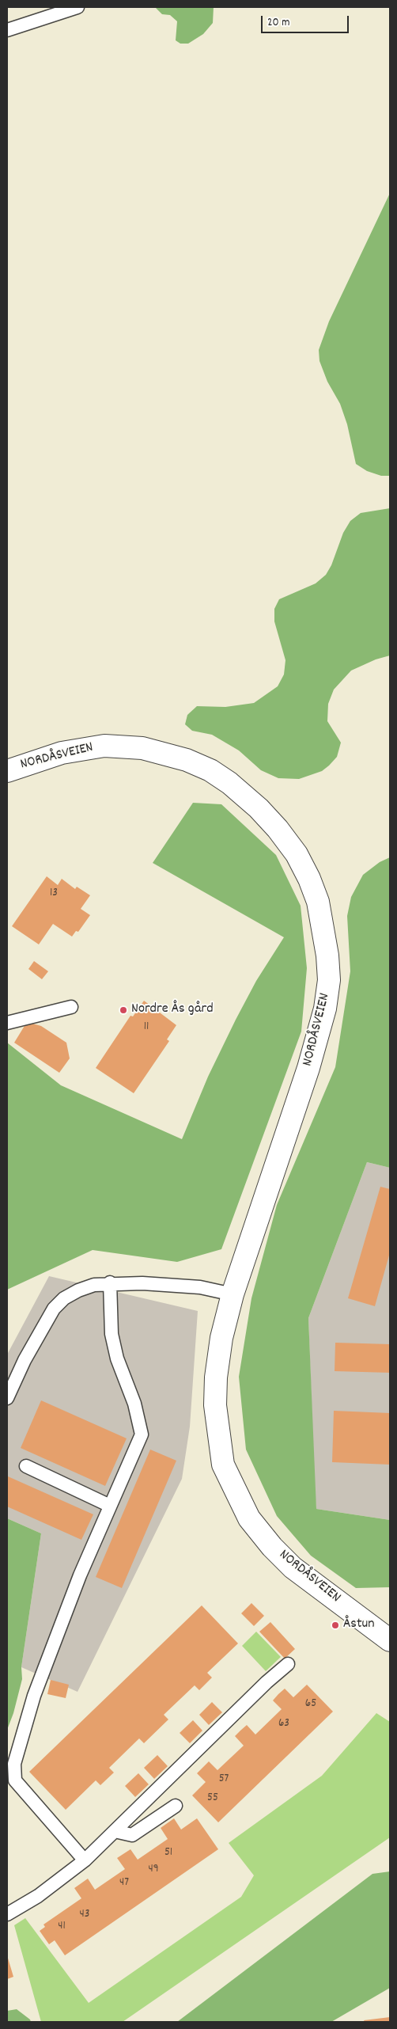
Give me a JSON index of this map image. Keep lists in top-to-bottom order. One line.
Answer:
{"streets":{"street":["NORDÅSVEIEN"]},"places":["Nordre Ås gård","Åstun"],"house_numbers":["13","11","65","63","57","55","51","49","47","43","41"],"scale_bar":"20 m"}
